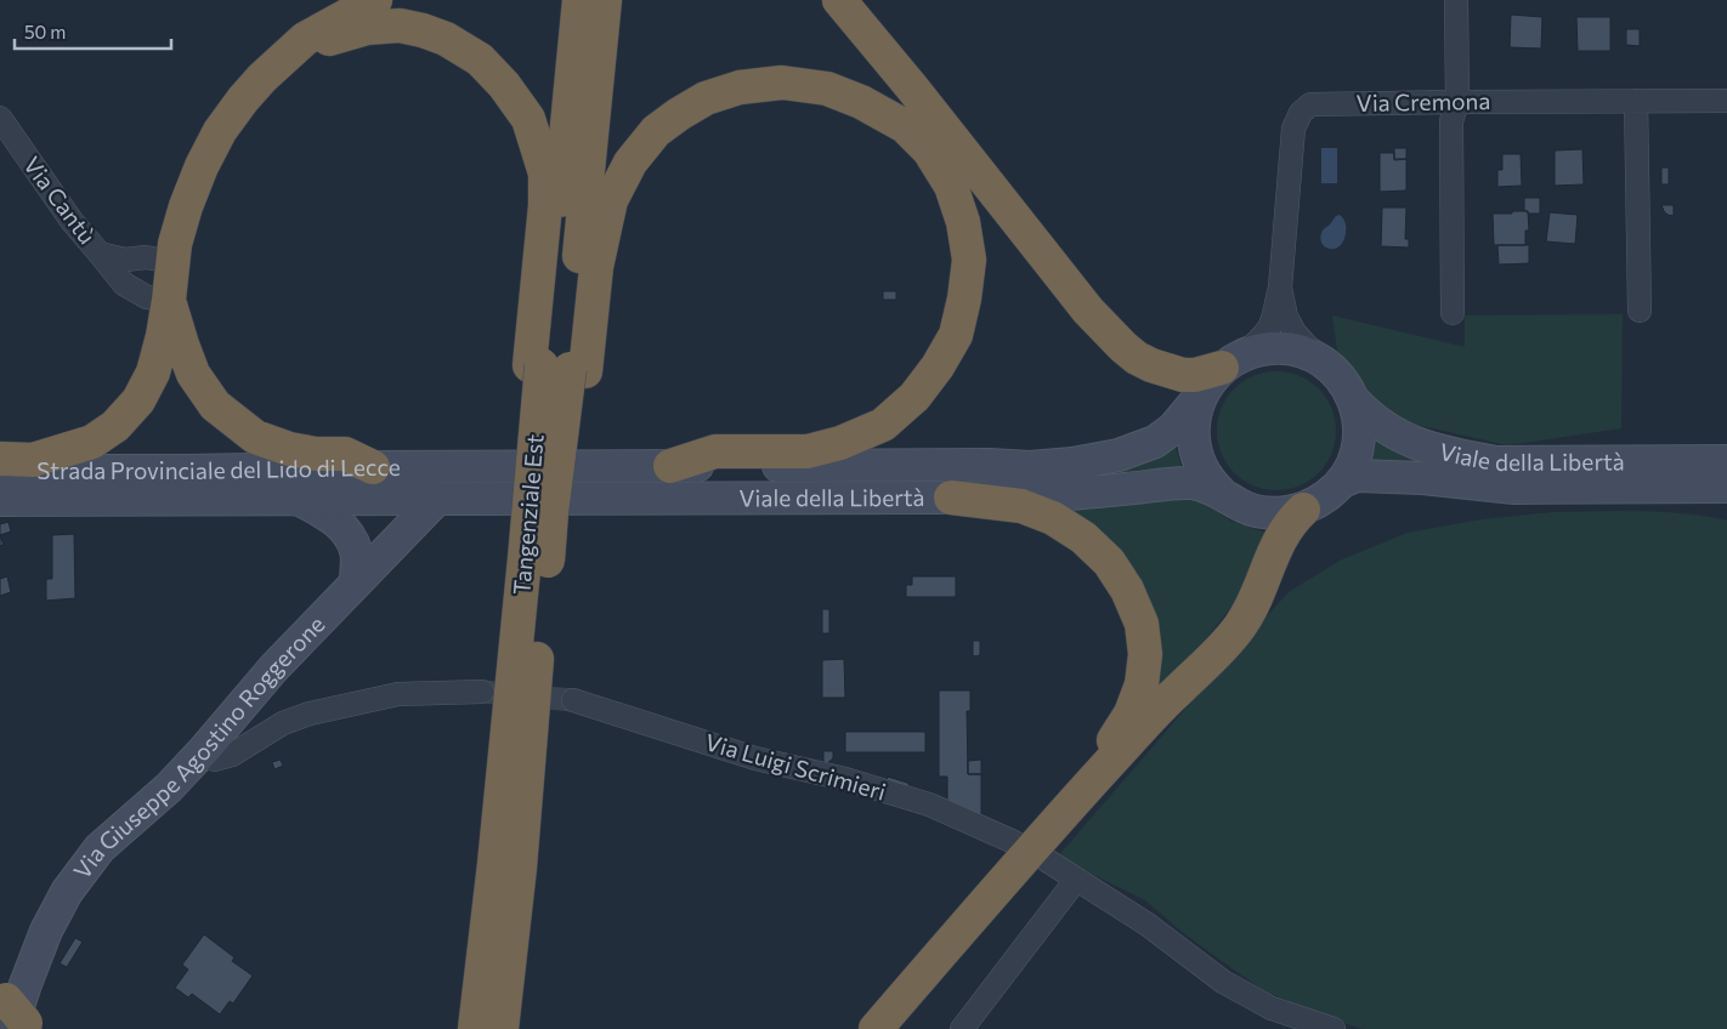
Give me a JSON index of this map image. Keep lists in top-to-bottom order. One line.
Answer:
{"streets":{"highway":["Tangenziale Est"],"main road":["Viale della Libertà","Strada Provinciale del Lido di Lecce","Via Giuseppe Agostino Roggerone"],"street":["Via Cremona","Via Cantù","Via Luigi Scrimieri"]},"crossings":[["Via Cremona","Viale della Libertà"],["Viale della Libertà","Strada Provinciale del Lido di Lecce"],["Viale della Libertà","Via Giuseppe Agostino Roggerone"],["Strada Provinciale del Lido di Lecce","Via Giuseppe Agostino Roggerone"]],"scale_bar":"50 m"}
